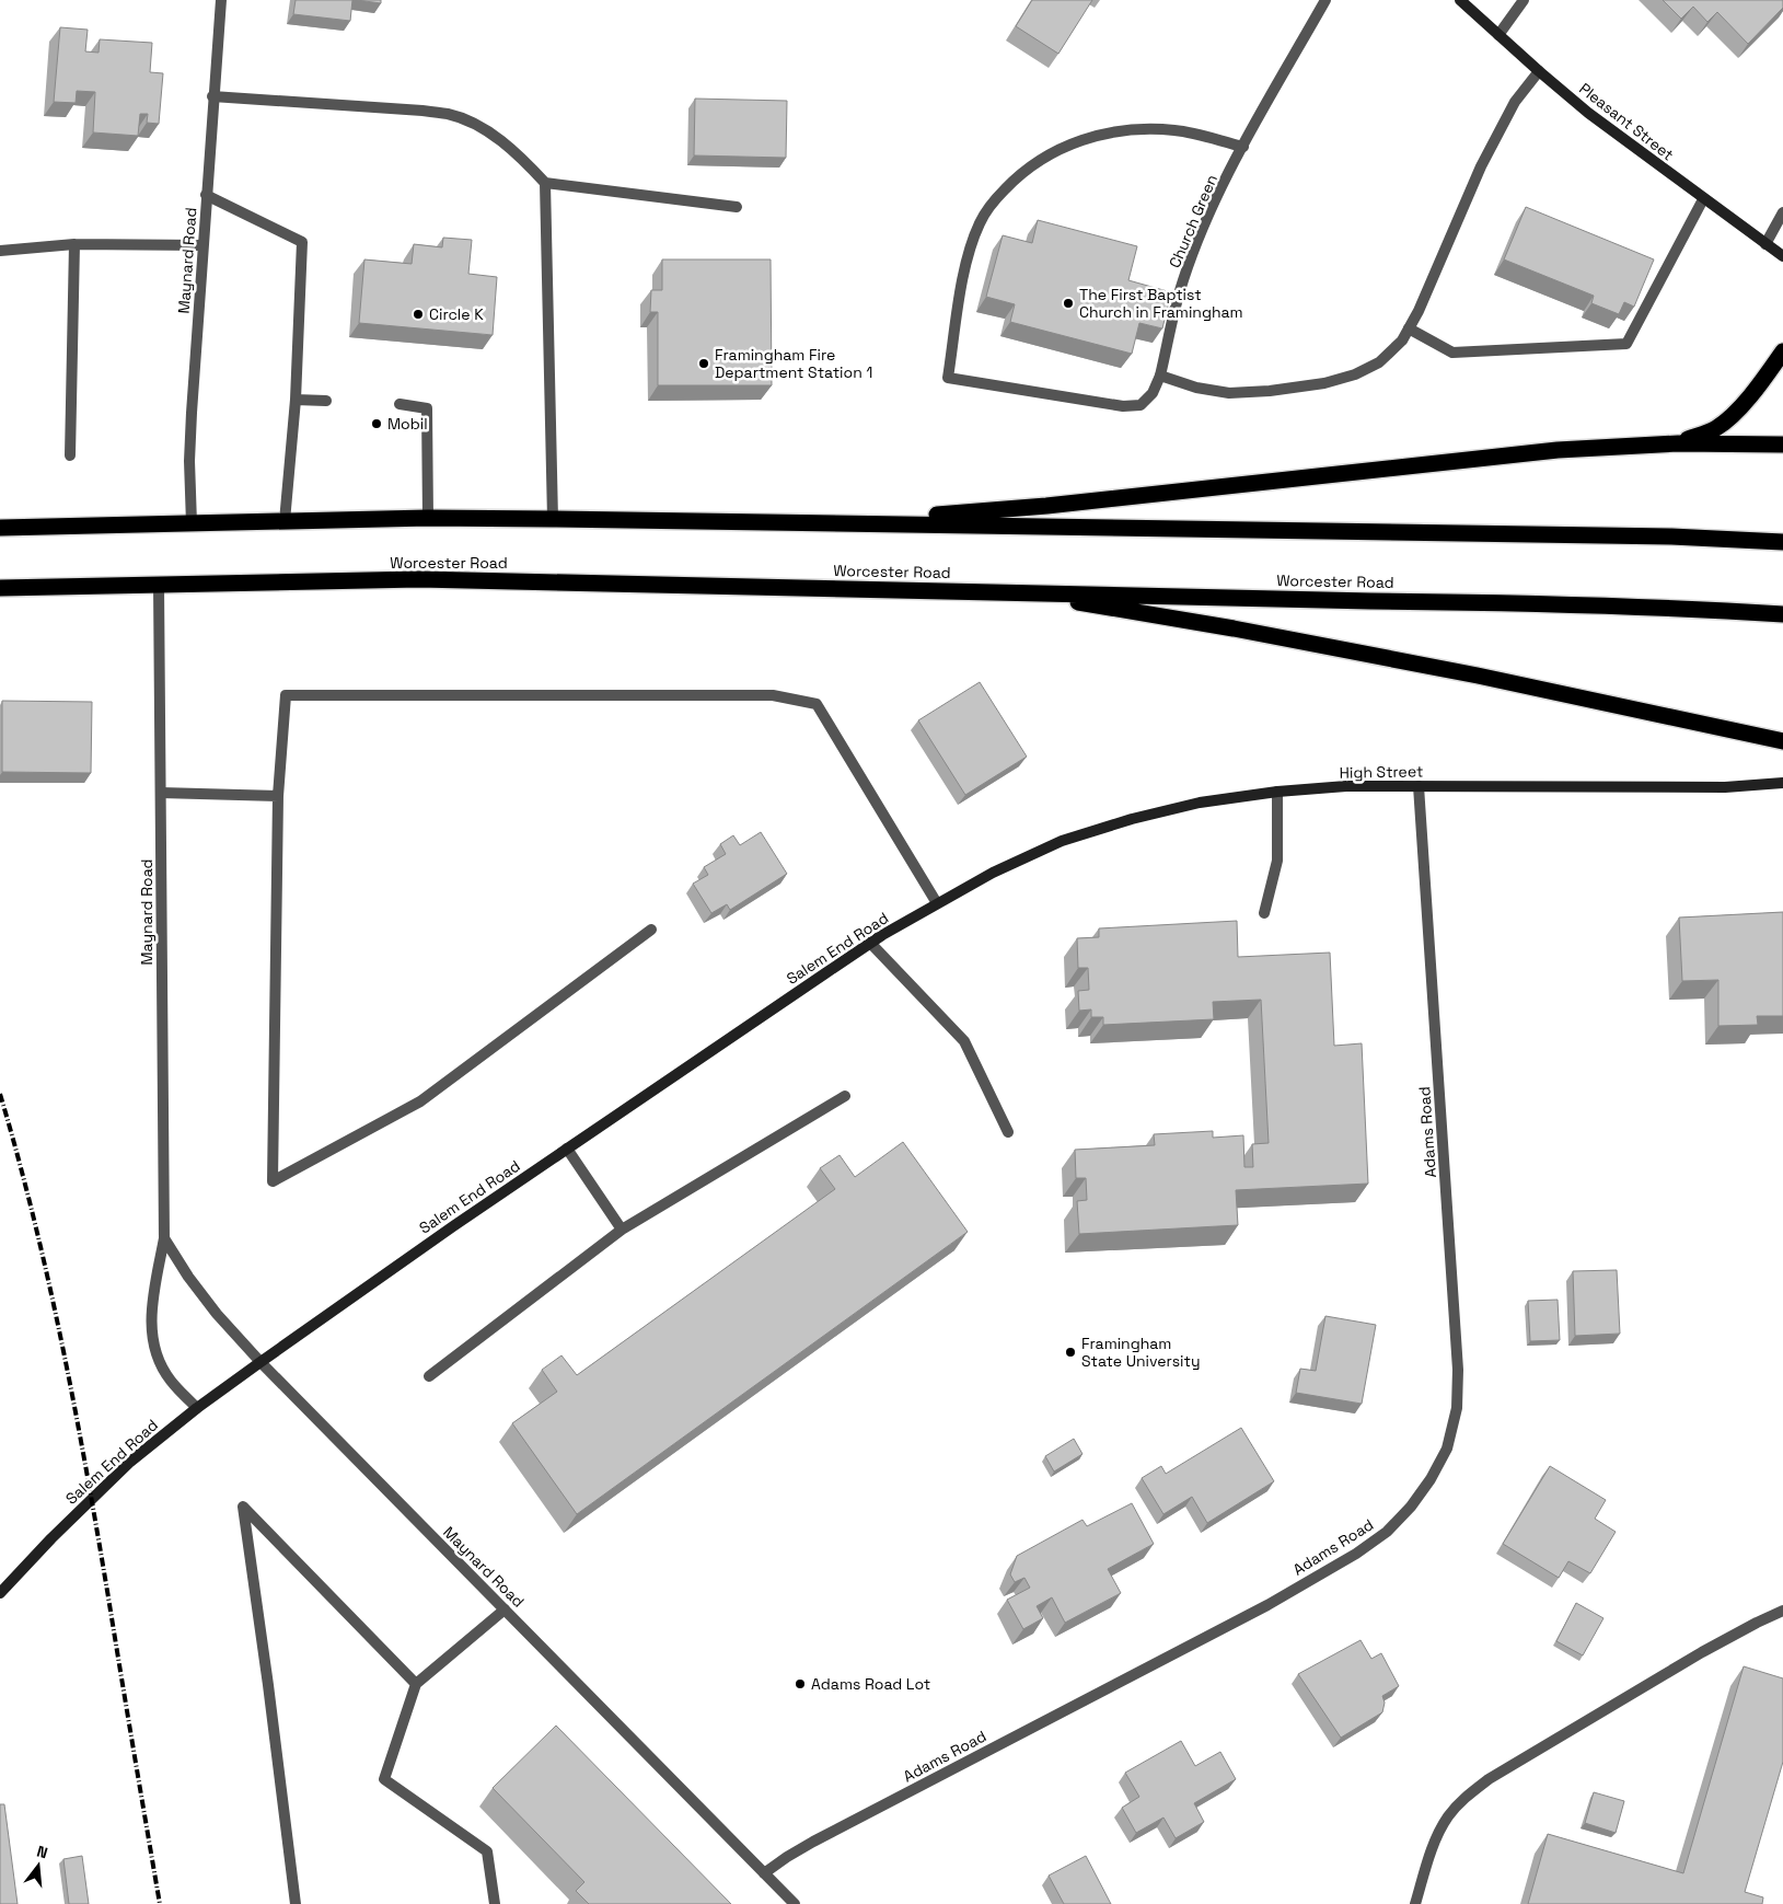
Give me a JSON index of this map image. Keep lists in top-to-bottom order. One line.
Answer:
{"streets":{"highway":["Worcester Road"],"street":["Pleasant Street","Church Green","Maynard Road","High Street","Salem End Road","Adams Road"]},"crossings":[["Maynard Road","Worcester Road"],["Maynard Road","Salem End Road"],["Maynard Road","Adams Road"],["High Street","Salem End Road"],["High Street","Adams Road"]],"places":["The First Baptist Church in Framingham","Circle K","Framingham Fire Department Station 1","Mobil","Framingham State University","Adams Road Lot"],"north":"top"}
